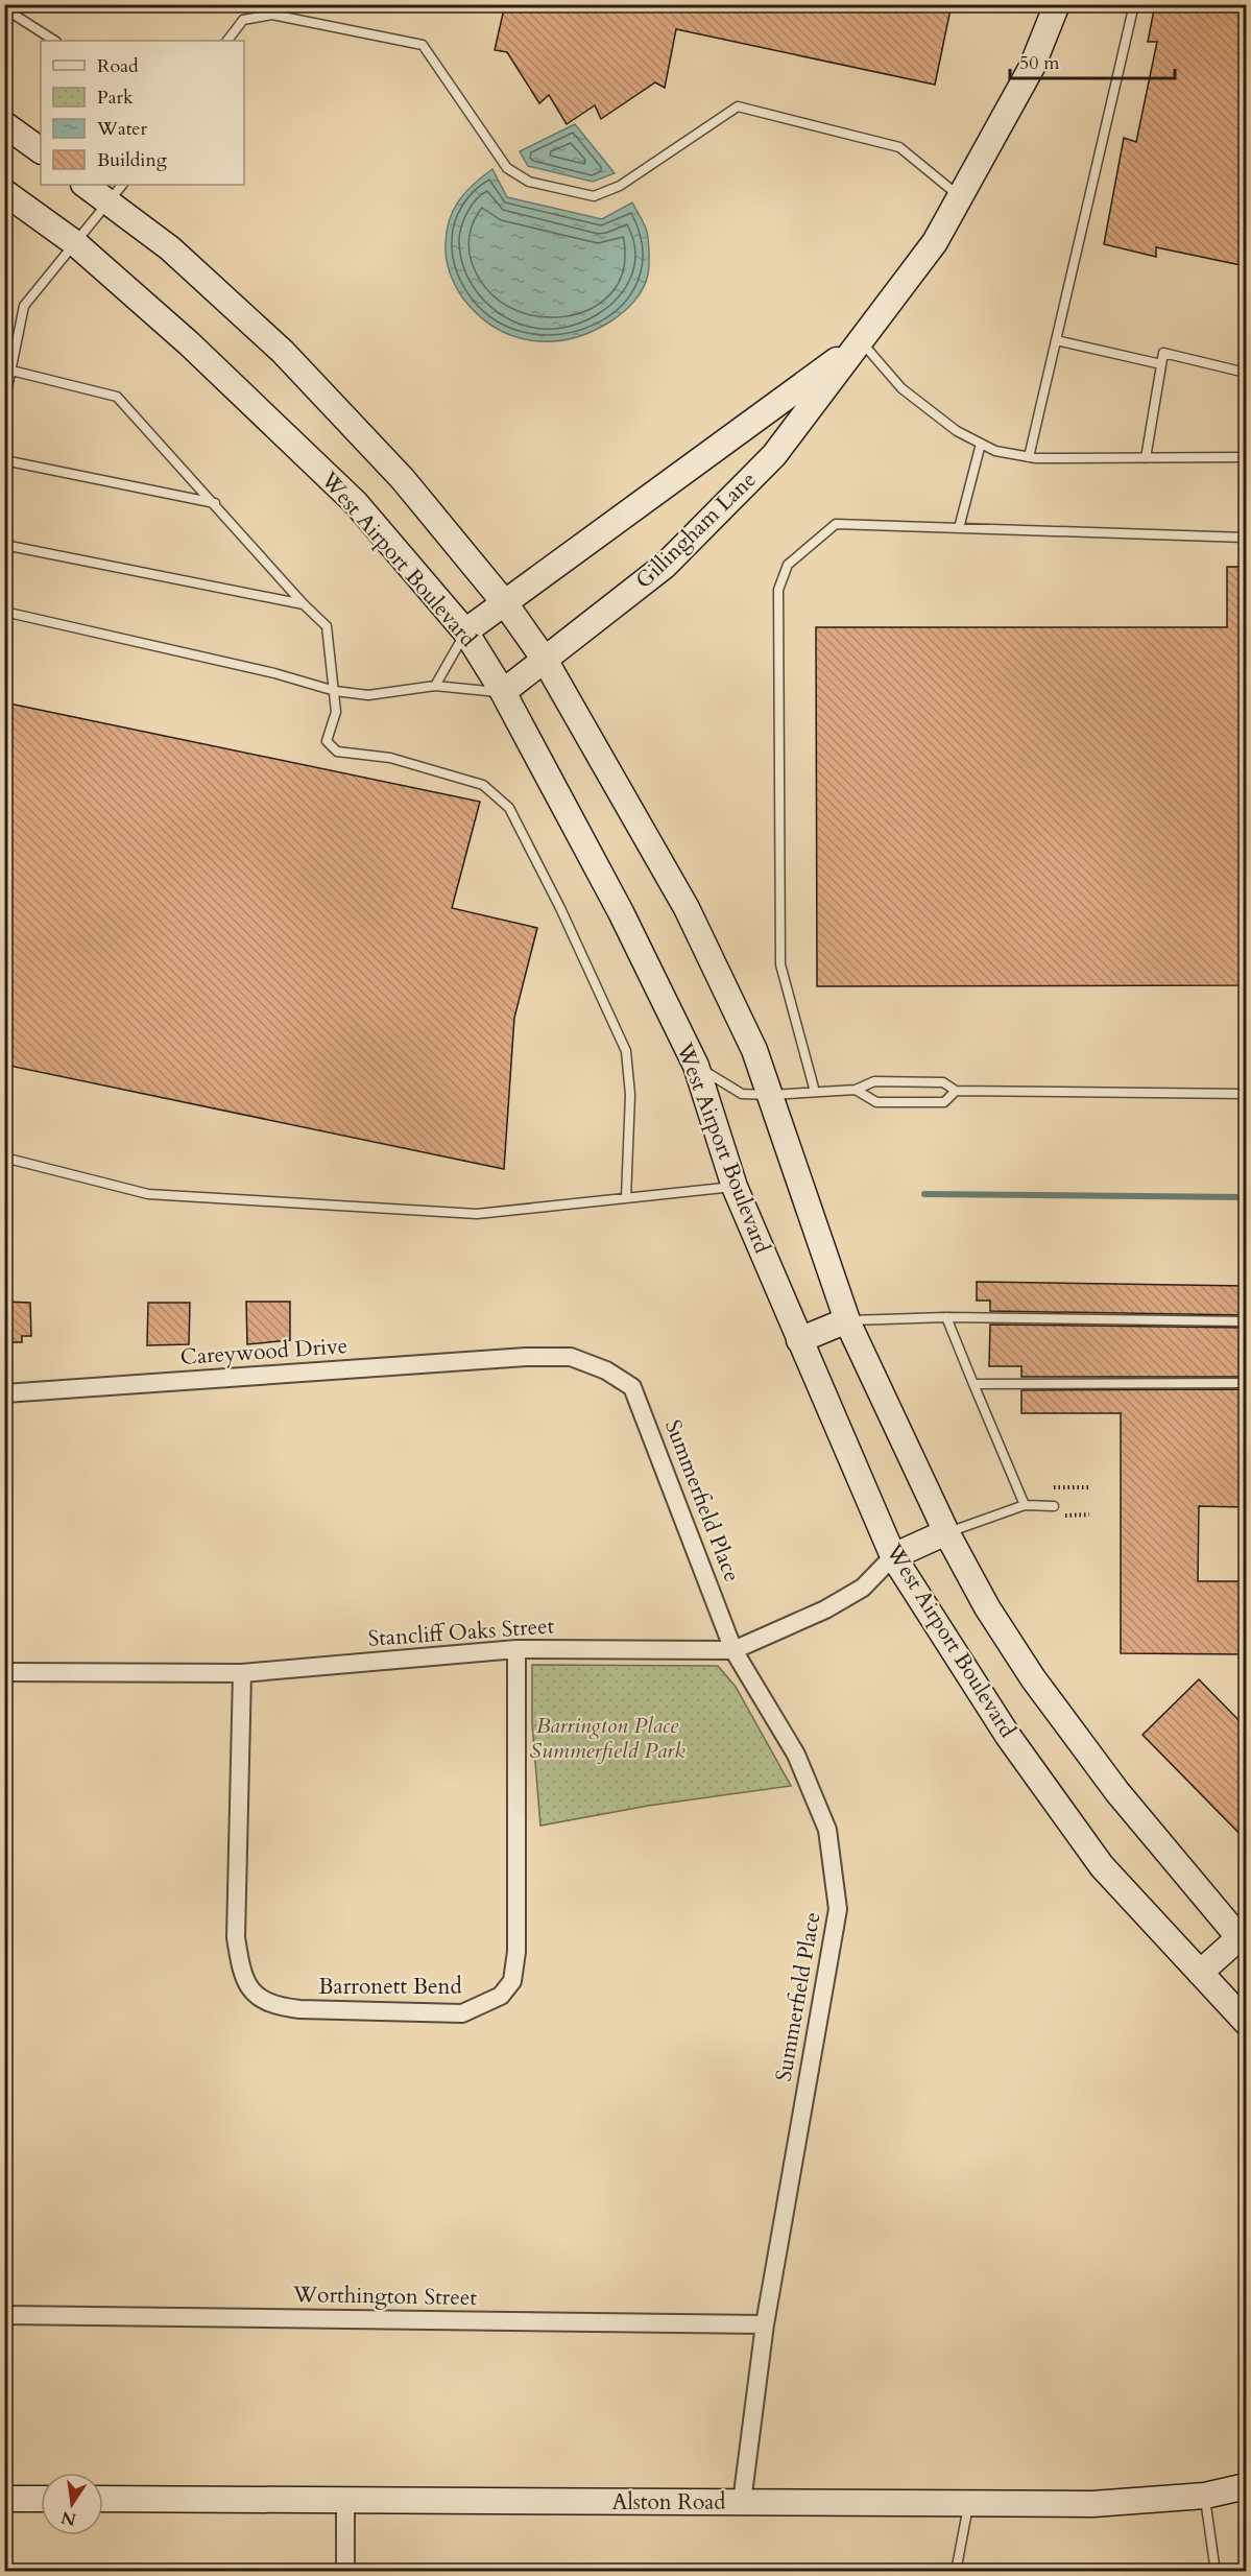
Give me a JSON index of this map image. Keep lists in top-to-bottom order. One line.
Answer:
{"streets":{"main road":["Gillingham Lane","West Airport Boulevard","Alston Road"],"street":["Careywood Drive","Summerfield Place","Stancliff Oaks Street","Barronett Bend","Worthington Street"]},"crossings":[["Gillingham Lane","West Airport Boulevard"],["West Airport Boulevard","Stancliff Oaks Street"],["Careywood Drive","Summerfield Place"],["Summerfield Place","Stancliff Oaks Street"],["Summerfield Place","Worthington Street"],["Summerfield Place","Alston Road"],["Stancliff Oaks Street","Barronett Bend"]],"parks":["Barrington Place Summerfield Park"],"legend":["Road","Park","Water","Building"],"scale_bar":"50 m","north":"bottom"}
